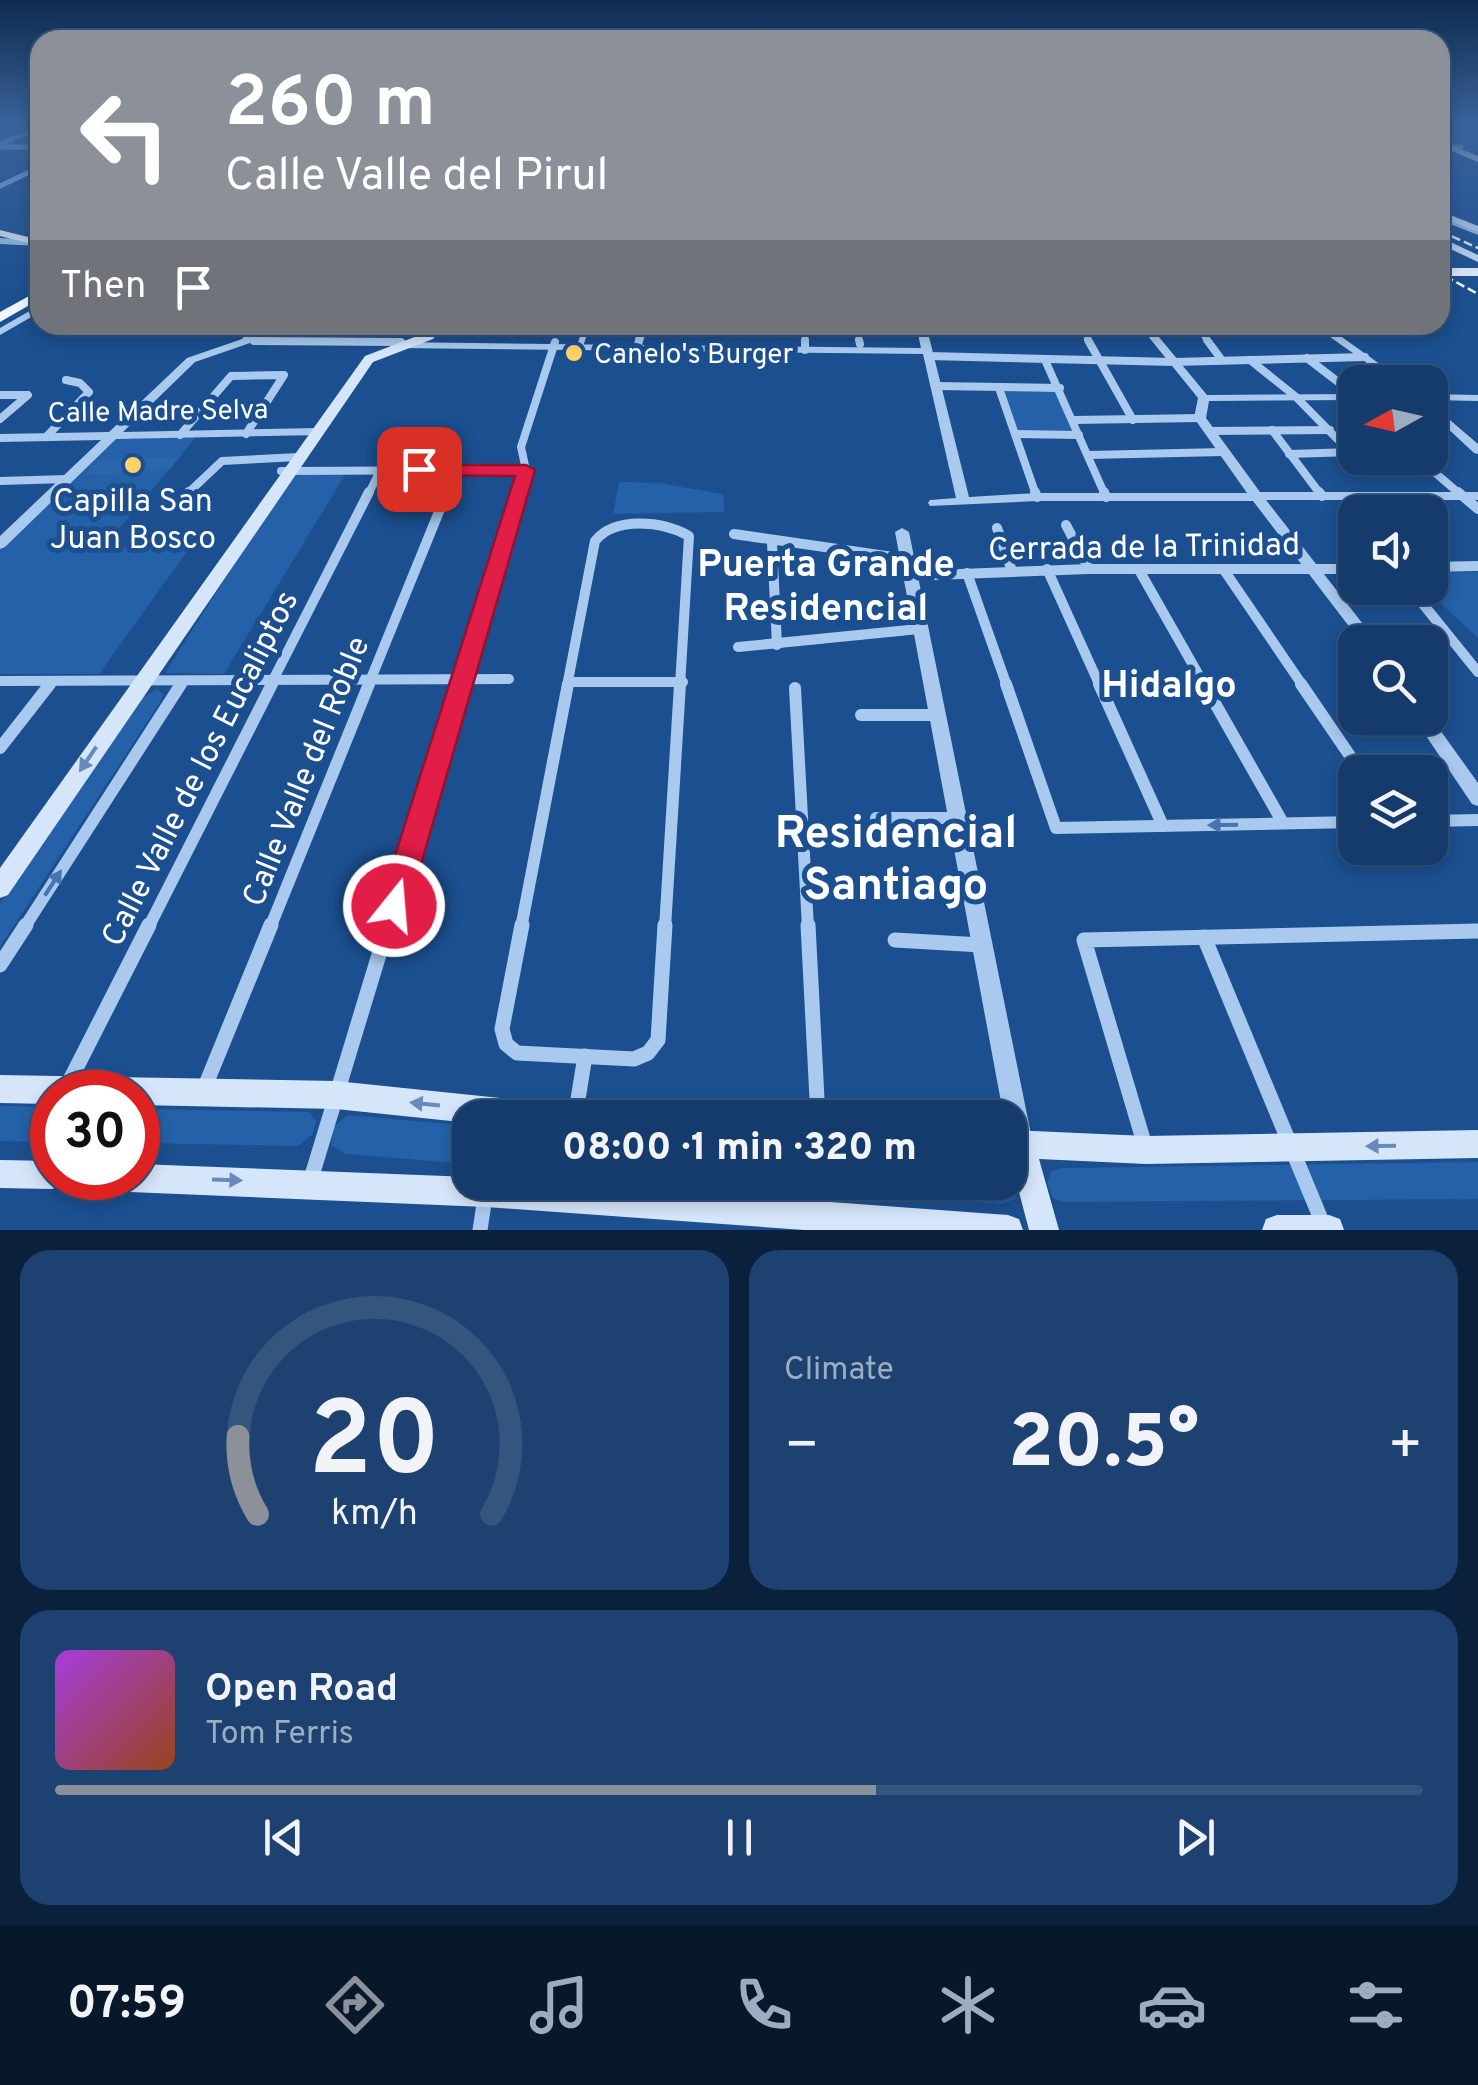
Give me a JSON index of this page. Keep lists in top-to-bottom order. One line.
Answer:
{"streets":{"street":["Calle Madre Selva","Cerrada de la Trinidad","Calle Valle de los Eucaliptos","Calle Valle del Roble"]},"districts":["Puerta Grande Residencial","Hidalgo","Residencial Santiago"],"places":["Canelo's Burger","Capilla San Juan Bosco"],"north":"left","page":{"turn":["260 m","Calle Valle del Pirul"],"then":"Then","limit":"30","trip":"08:00 · 1 min · 320 m","tile":"Climate","heat":["−","20.5°","+"],"song":["Open Road","Tom Ferris"],"tabs":"07:59","gauge":["20","km/h"]}}
